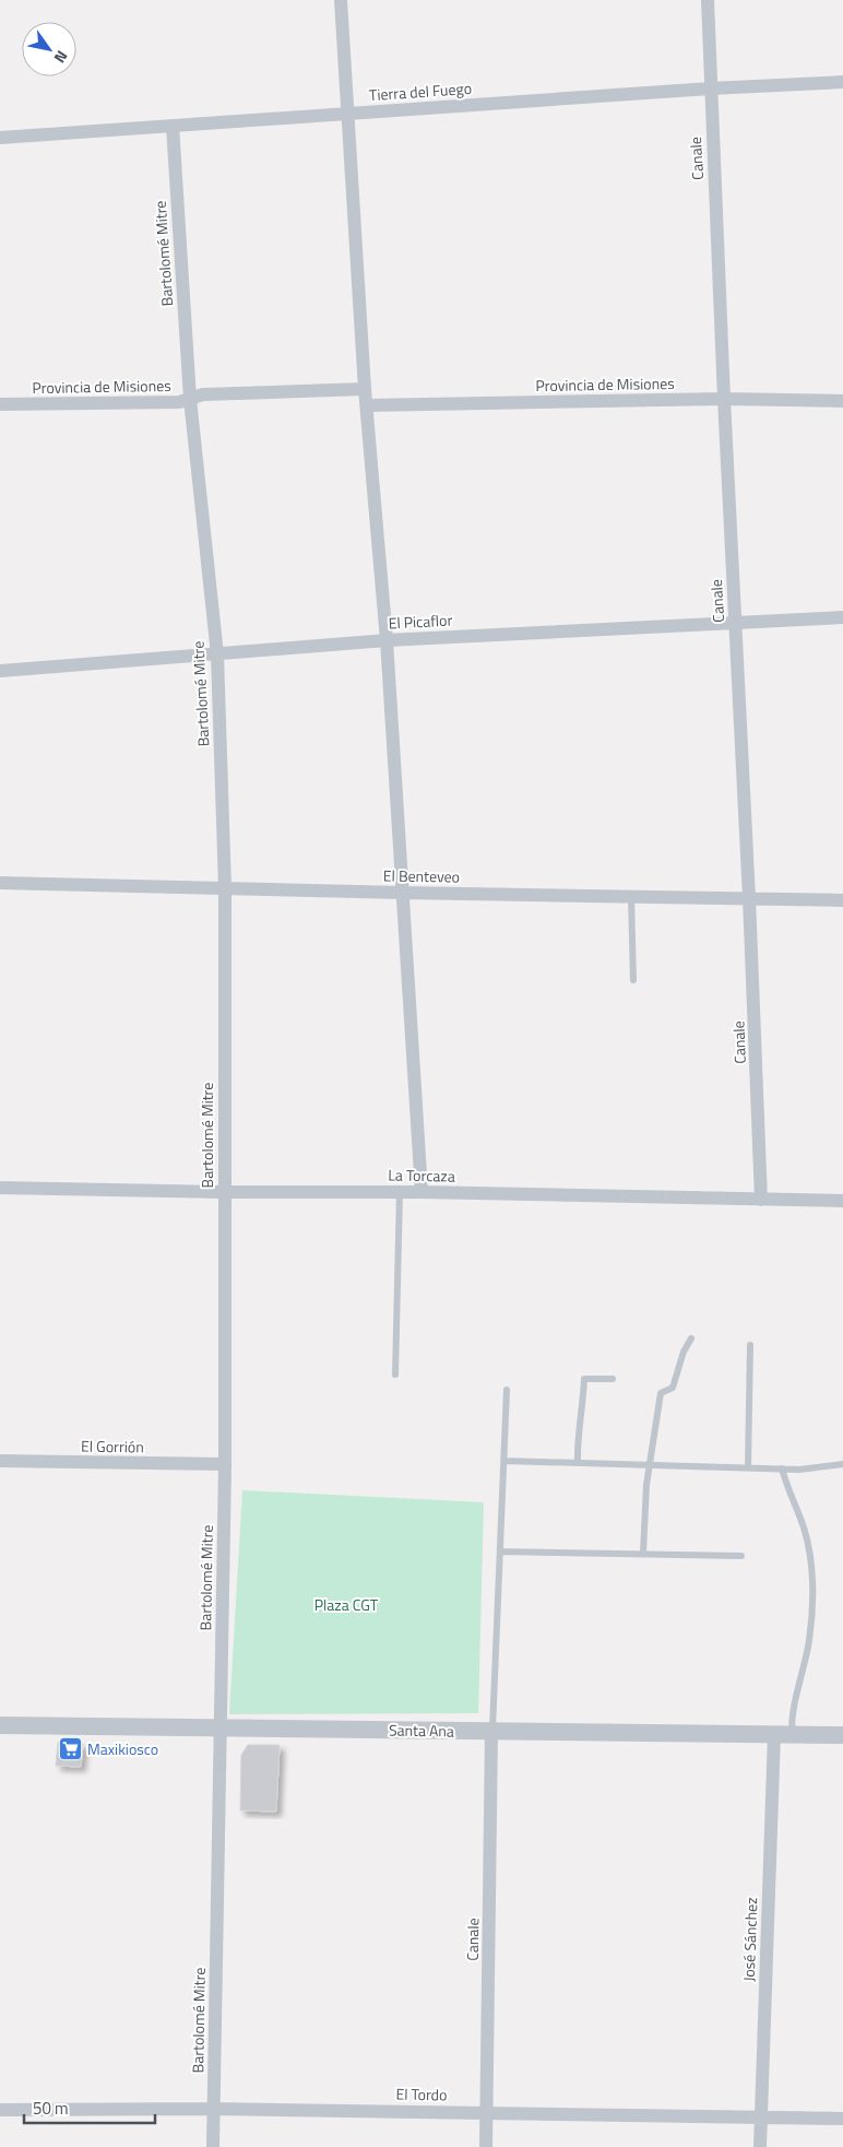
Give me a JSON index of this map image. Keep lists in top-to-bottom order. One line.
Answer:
{"streets":{"street":["Tierra del Fuego","Canale","Bartolomé Mitre","Provincia de Misiones","El Picaflor","El Benteveo","La Torcaza","El Gorrión","Santa Ana","José Sánchez","El Tordo"]},"crossings":[["Tierra del Fuego","Canale"],["Tierra del Fuego","Bartolomé Mitre"],["Canale","Provincia de Misiones"],["Canale","El Picaflor"],["Canale","El Benteveo"],["Canale","La Torcaza"],["Canale","Santa Ana"],["Canale","El Tordo"],["Bartolomé Mitre","Provincia de Misiones"],["Bartolomé Mitre","El Picaflor"],["Bartolomé Mitre","El Benteveo"],["Bartolomé Mitre","La Torcaza"],["Bartolomé Mitre","El Gorrión"],["Bartolomé Mitre","Santa Ana"],["Bartolomé Mitre","El Tordo"],["Santa Ana","José Sánchez"],["José Sánchez","El Tordo"]],"parks":["Plaza CGT"],"places":{"supermarket":["Maxikiosco"]},"scale_bar":"50 m","north":"bottom right"}
